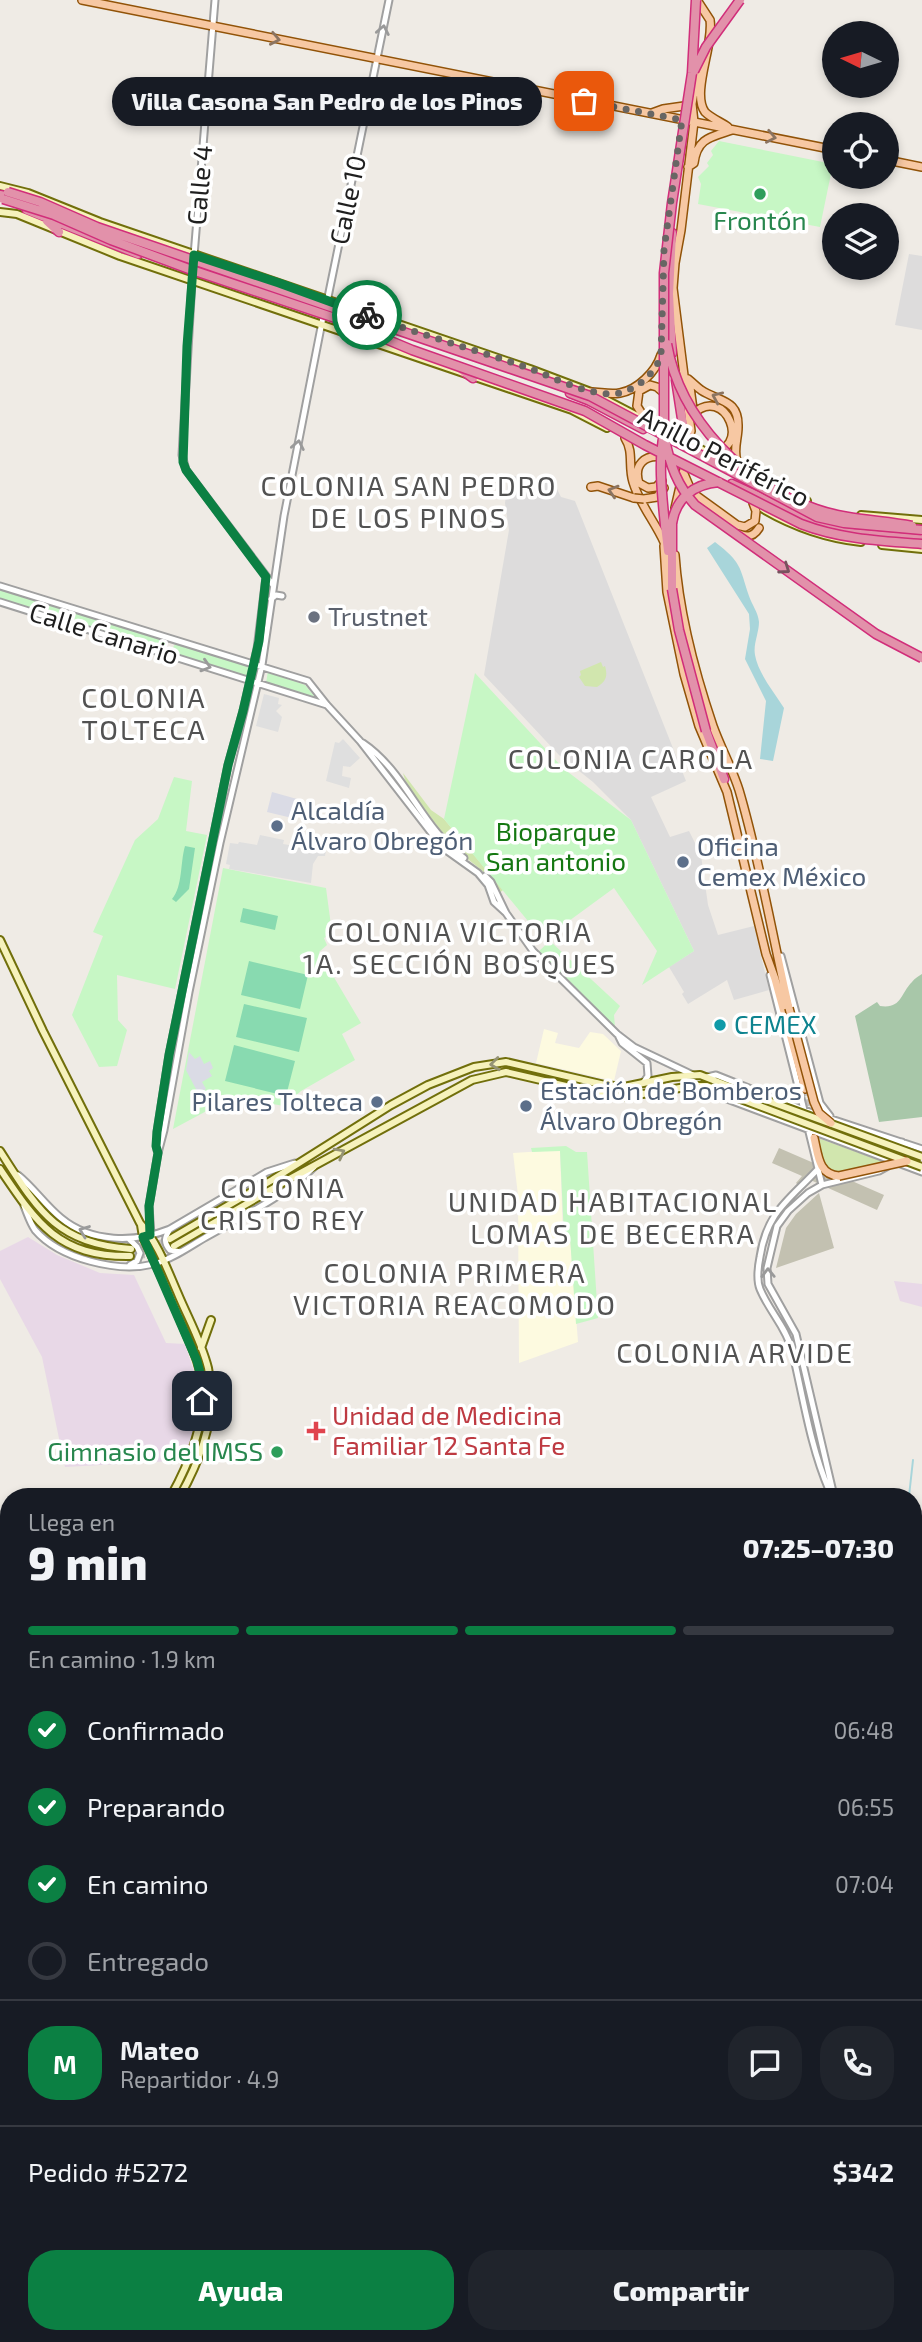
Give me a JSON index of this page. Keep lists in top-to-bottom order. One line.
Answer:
{"streets":{"highway":["Anillo Periférico"],"street":["Calle 4","Calle 10","Calle Canario"]},"crossings":[["Calle 4","Anillo Periférico"],["Calle 10","Anillo Periférico"]],"one_way":["Calle 10"],"districts":["COLONIA SAN PEDRO DE LOS PINOS","COLONIA TOLTECA","COLONIA CAROLA","COLONIA VICTORIA 1A. SECCIÓN BOSQUES","COLONIA CRISTO REY","UNIDAD HABITACIONAL LOMAS DE BECERRA","COLONIA PRIMERA VICTORIA REACOMODO","COLONIA ARVIDE"],"parks":["Bioparque San antonio"],"places":{"other":["Villa Casona San Pedro de los Pinos","Frontón","Trustnet","Alcaldía Álvaro Obregón","Oficina Cemex México","CEMEX","Pilares Tolteca","Estación de Bomberos Álvaro Obregón","Gimnasio del IMSS"],"health":["Unidad de Medicina Familiar 12 Santa Fe"]},"north":"left","page":{"bubble":"Villa Casona San Pedro de los Pinos","heading":["9 min","Llega en","07:25–07:30"],"panel":["Mateo","Repartidor · 4.9","Pedido #5272","$342"],"bar":"En camino · 1.9 km","list":[["Confirmado","06:48"],["Preparando","06:55"],["En camino","07:04"],"Entregado"],"round":"M","buttons":["Ayuda","Compartir"]}}
